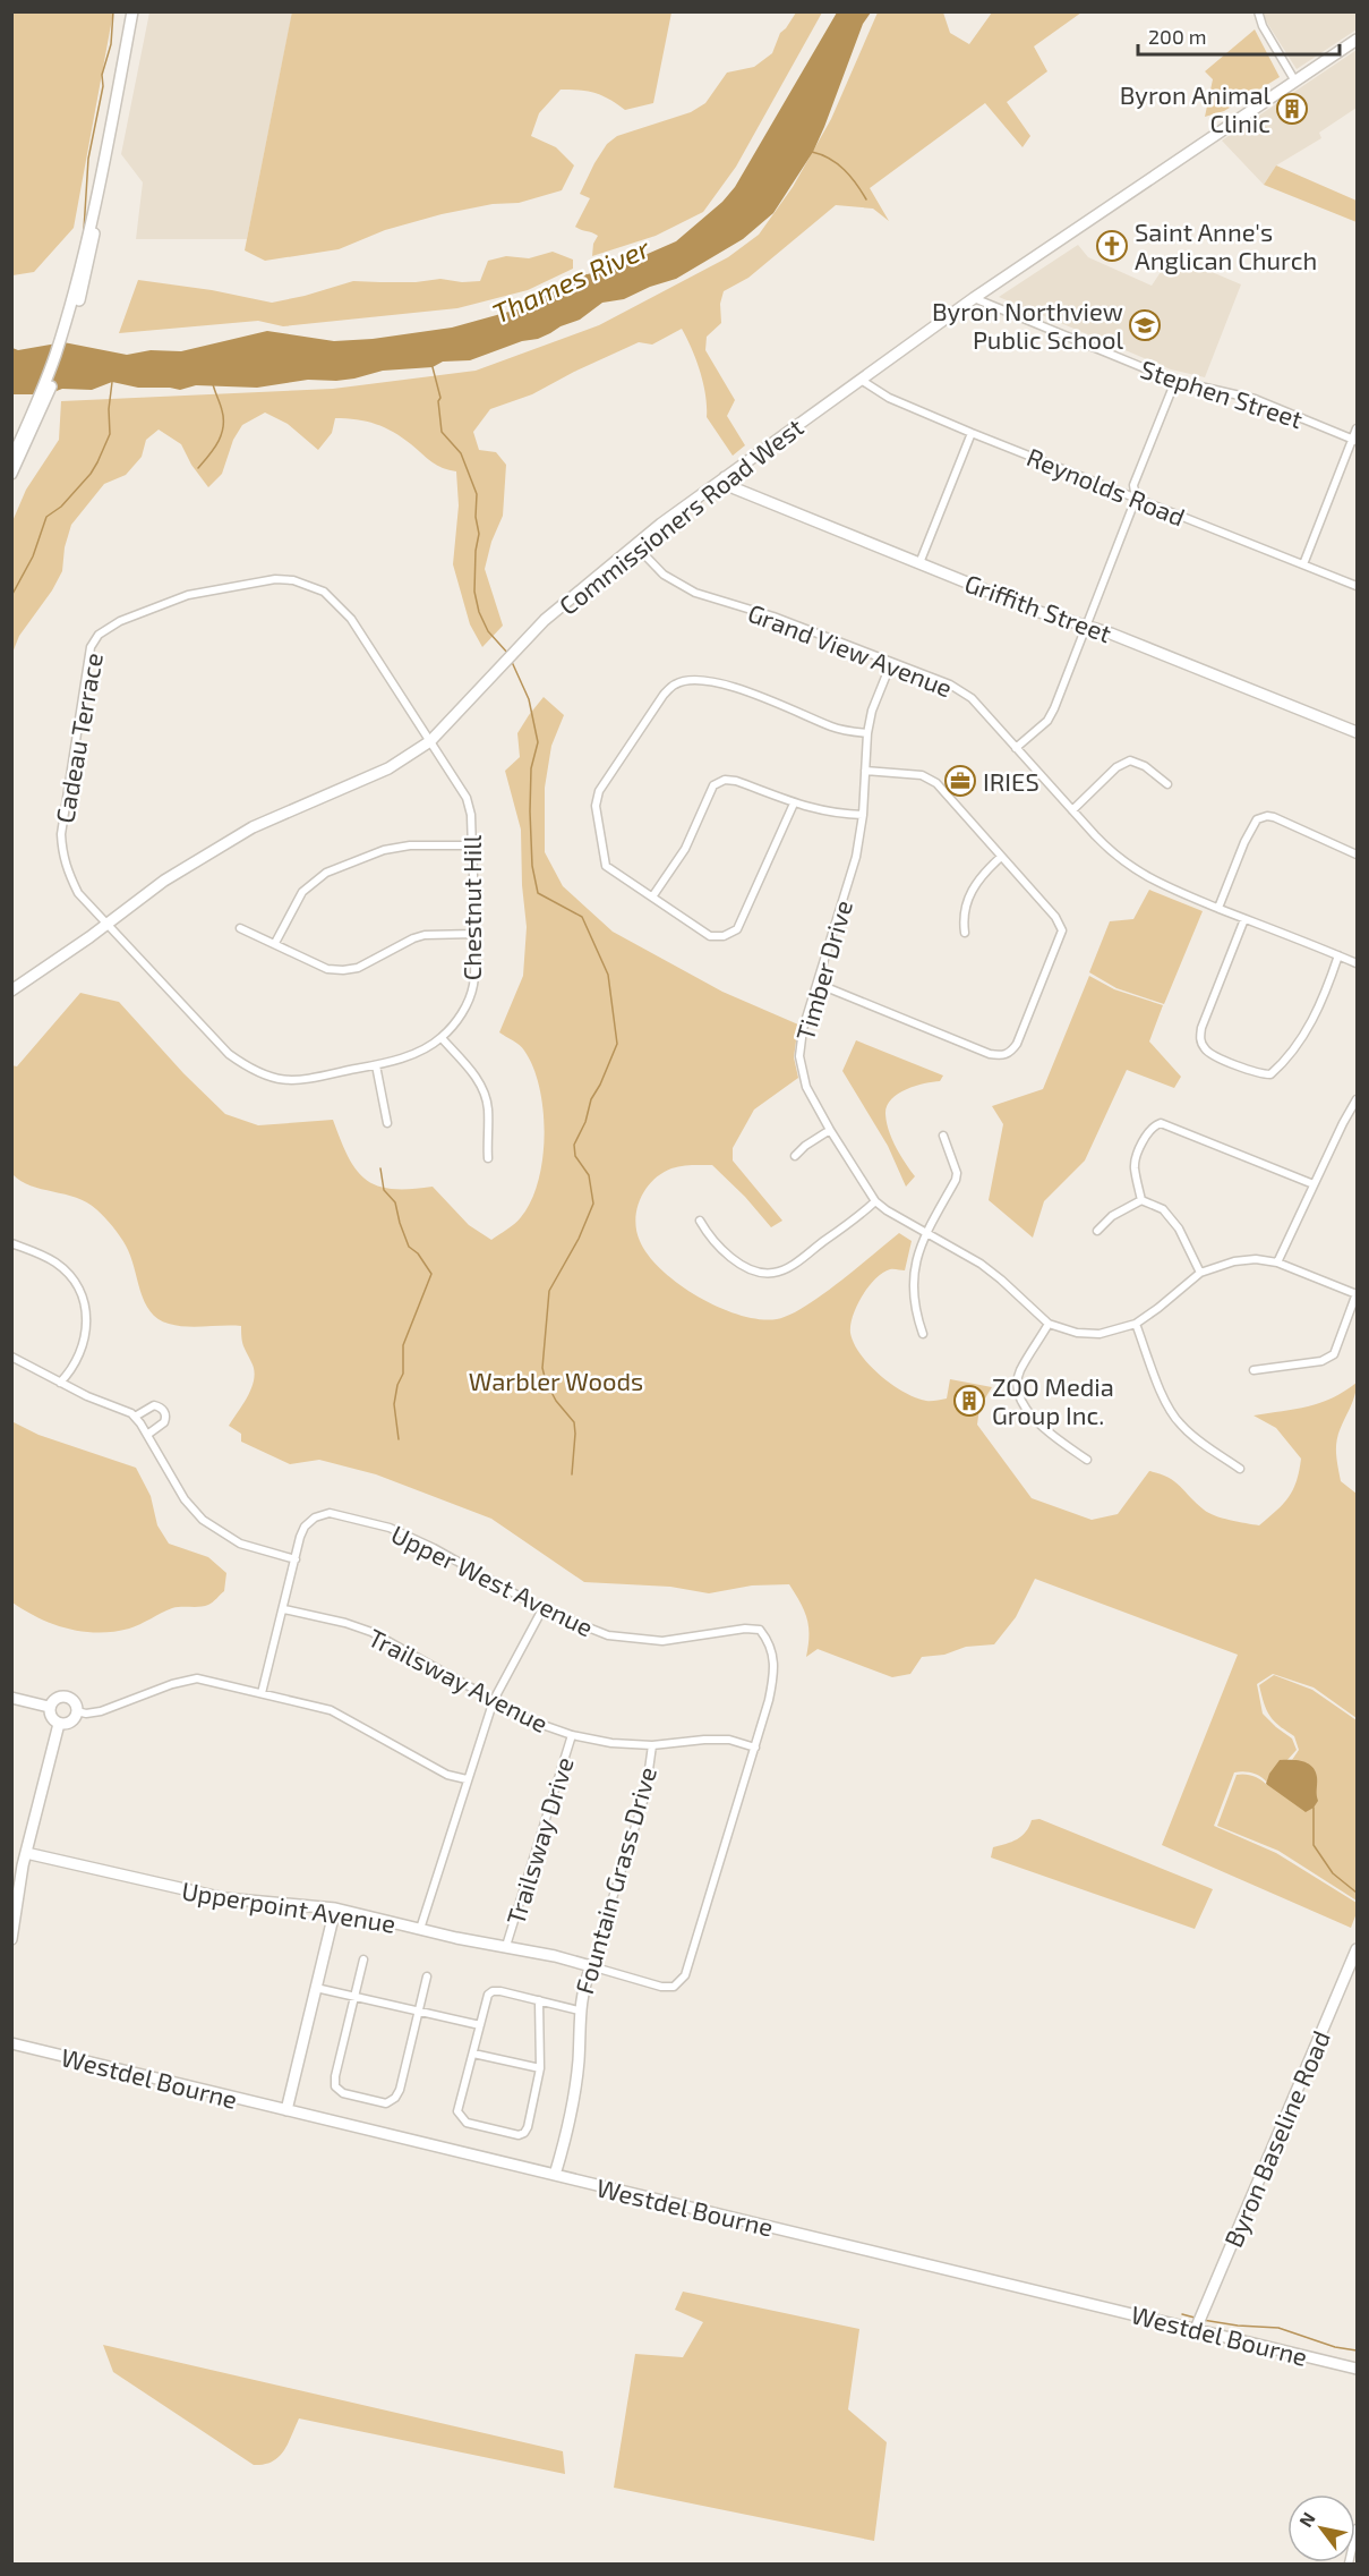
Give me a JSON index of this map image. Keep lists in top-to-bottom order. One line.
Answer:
{"streets":{"main road":["Commissioners Road West","Griffith Street","Fountain Grass Drive","Upperpoint Avenue","Westdel Bourne","Byron Baseline Road"],"street":["Stephen Street","Reynolds Road","Grand View Avenue","Cadeau Terrace","Chestnut Hill","Timber Drive","Upper West Avenue","Trailsway Avenue","Trailsway Drive"]},"crossings":[["Stephen Street","Commissioners Road West"],["Reynolds Road","Commissioners Road West"],["Commissioners Road West","Griffith Street"],["Commissioners Road West","Grand View Avenue"],["Commissioners Road West","Cadeau Terrace"],["Commissioners Road West","Chestnut Hill"],["Grand View Avenue","Timber Drive"],["Cadeau Terrace","Chestnut Hill"],["Upper West Avenue","Trailsway Avenue"],["Upper West Avenue","Fountain Grass Drive"],["Upper West Avenue","Upperpoint Avenue"],["Trailsway Avenue","Trailsway Drive"],["Trailsway Avenue","Fountain Grass Drive"],["Trailsway Drive","Upperpoint Avenue"],["Fountain Grass Drive","Upperpoint Avenue"],["Fountain Grass Drive","Westdel Bourne"],["Westdel Bourne","Byron Baseline Road"]],"water":["Thames River"],"parks":["Warbler Woods"],"places":{"building":["Byron Animal Clinic","ZOO Media Group Inc."],"church":["Saint Anne's Anglican Church"],"school or university":["Byron Northview Public School"],"office":["IRIES"]},"scale_bar":"200 m","north":"top left"}
